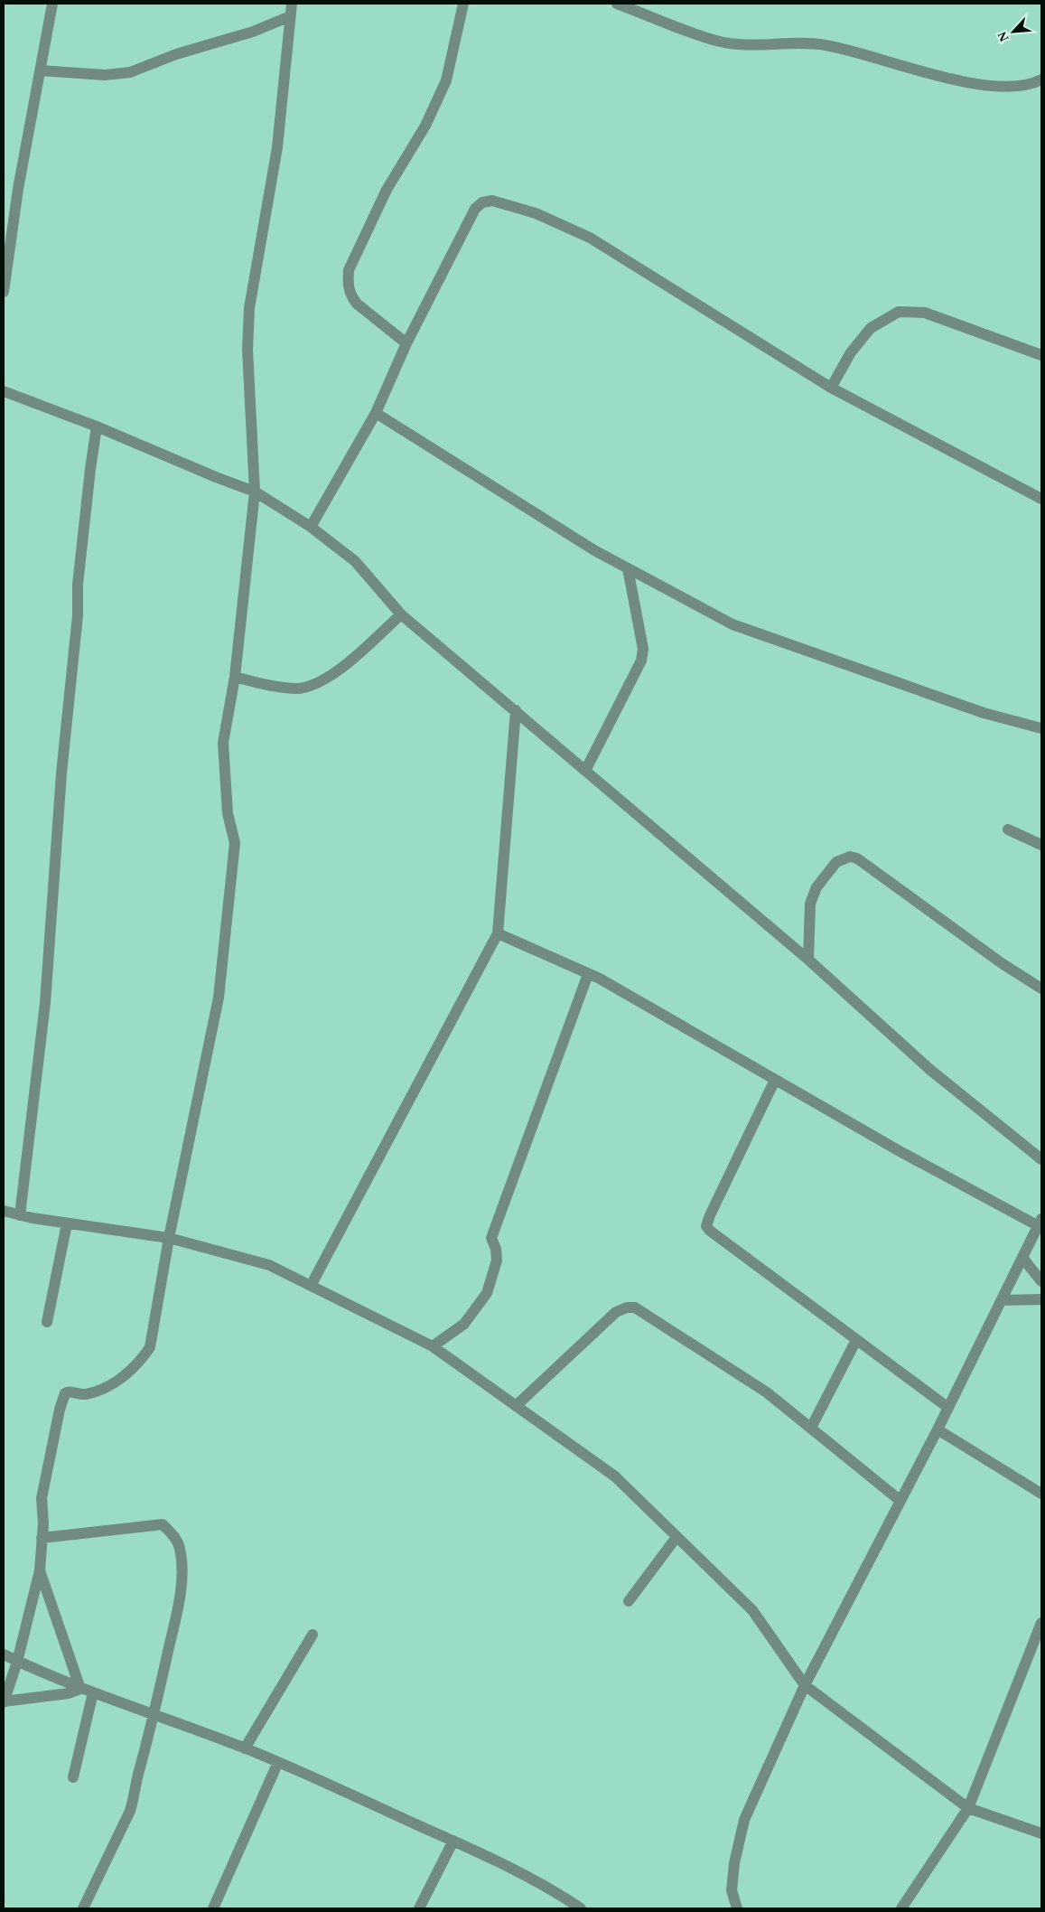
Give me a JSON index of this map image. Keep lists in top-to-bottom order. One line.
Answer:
{"north":"bottom left"}
